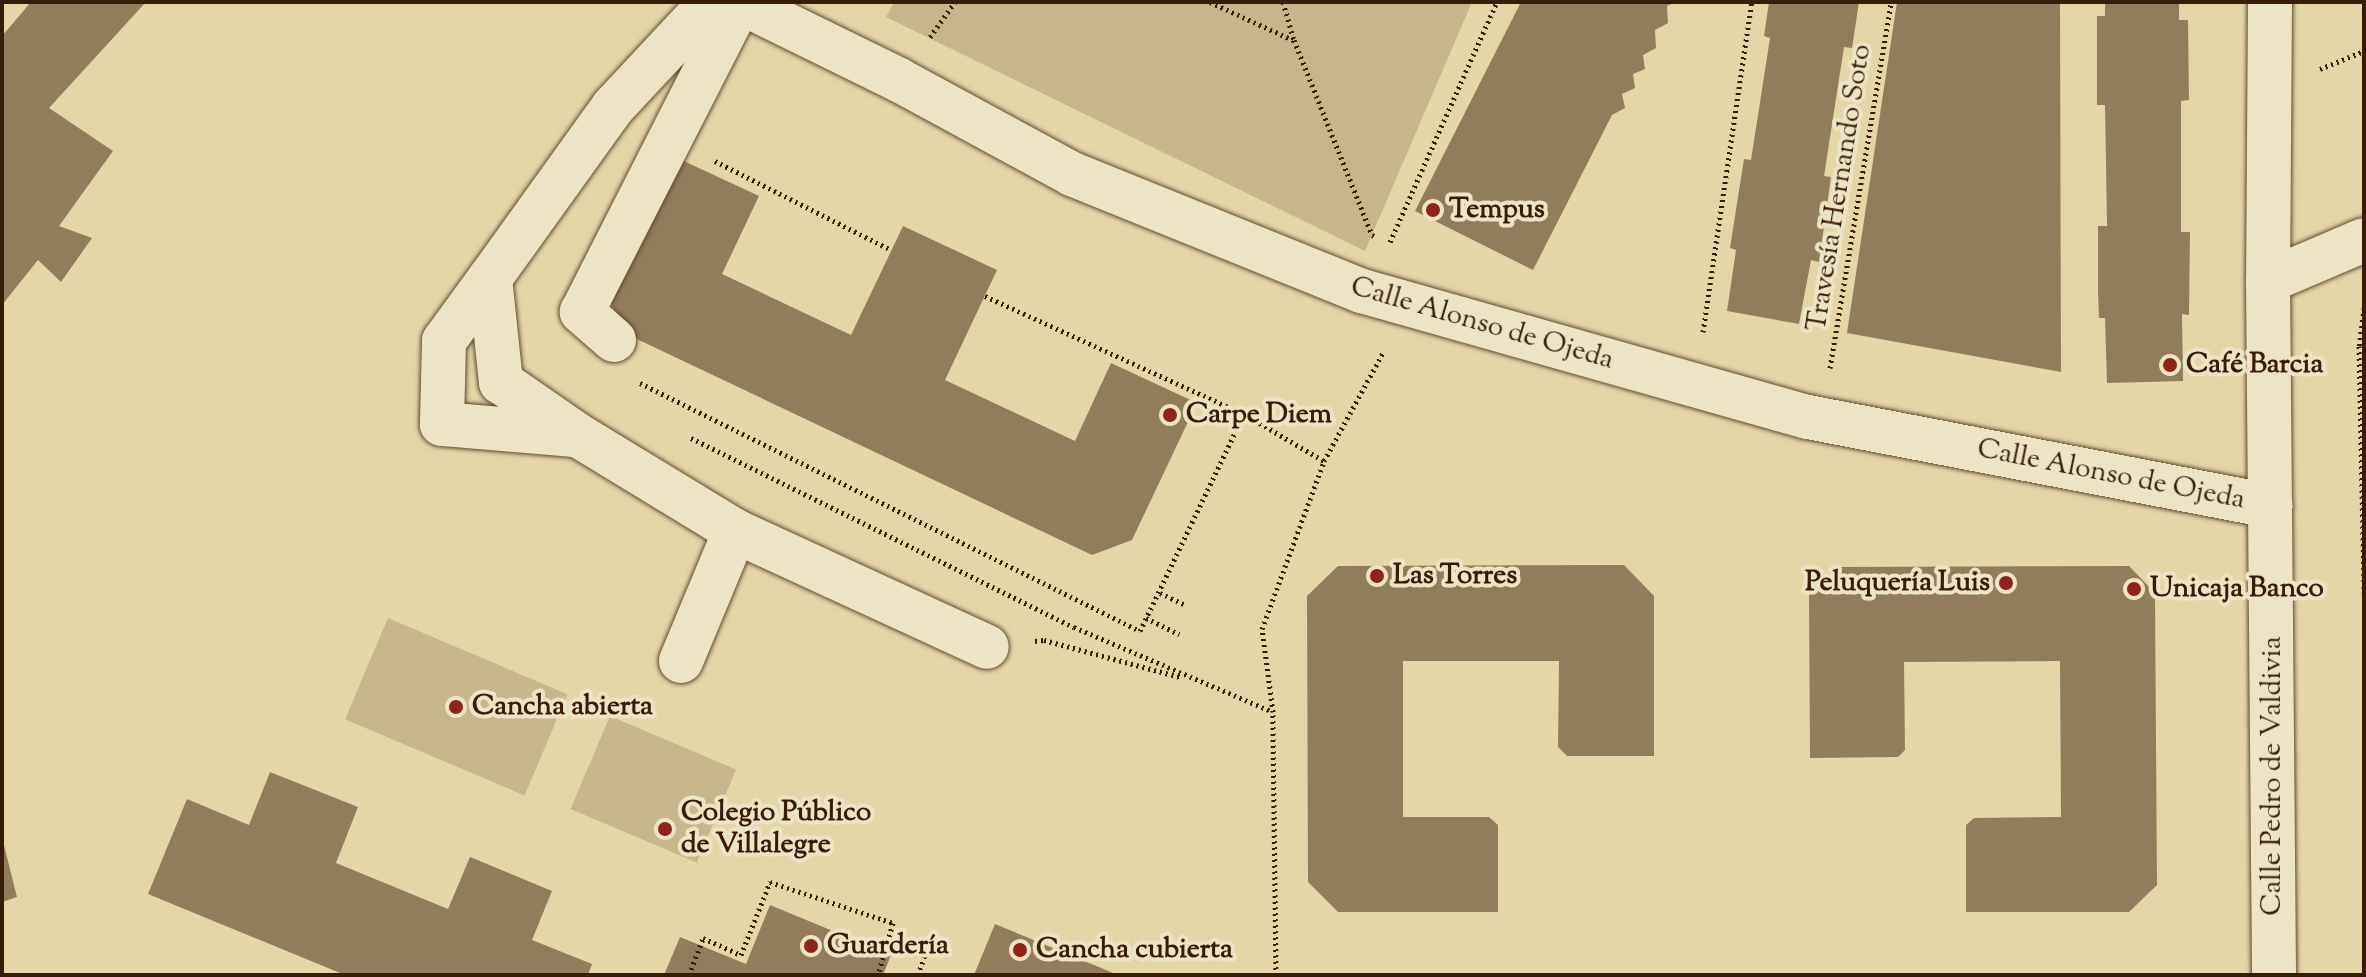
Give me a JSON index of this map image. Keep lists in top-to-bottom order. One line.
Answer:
{"streets":{"street":["Calle Alonso de Ojeda","Calle Pedro de Valdivia"],"path":["Travesía Hernando Soto"]},"crossings":[["Calle Alonso de Ojeda","Calle Pedro de Valdivia"]],"places":["Tempus","Café Barcia","Carpe Diem","Las Torres","Peluquería Luis","Unicaja Banco","Cancha abierta","Colegio Público de Villalegre","Guardería","Cancha cubierta"]}
